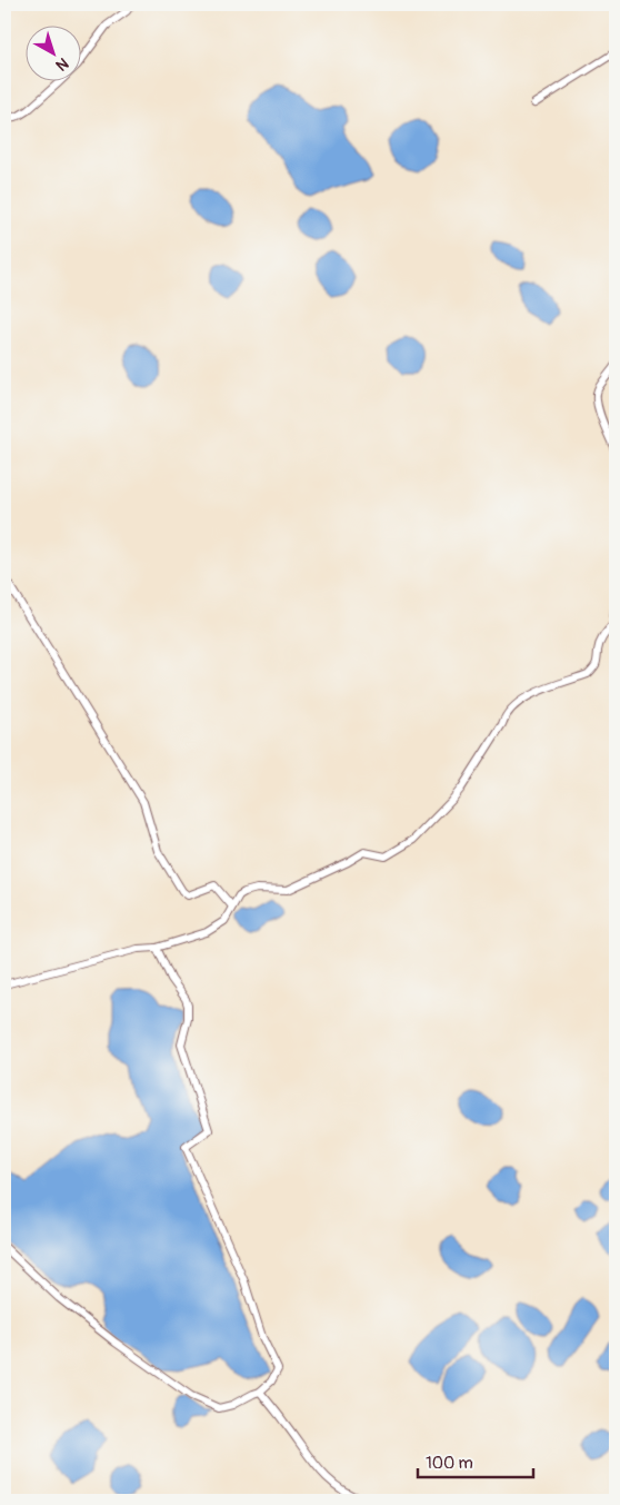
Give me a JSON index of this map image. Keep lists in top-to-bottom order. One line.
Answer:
{"scale_bar":"100 m","north":"bottom right"}
